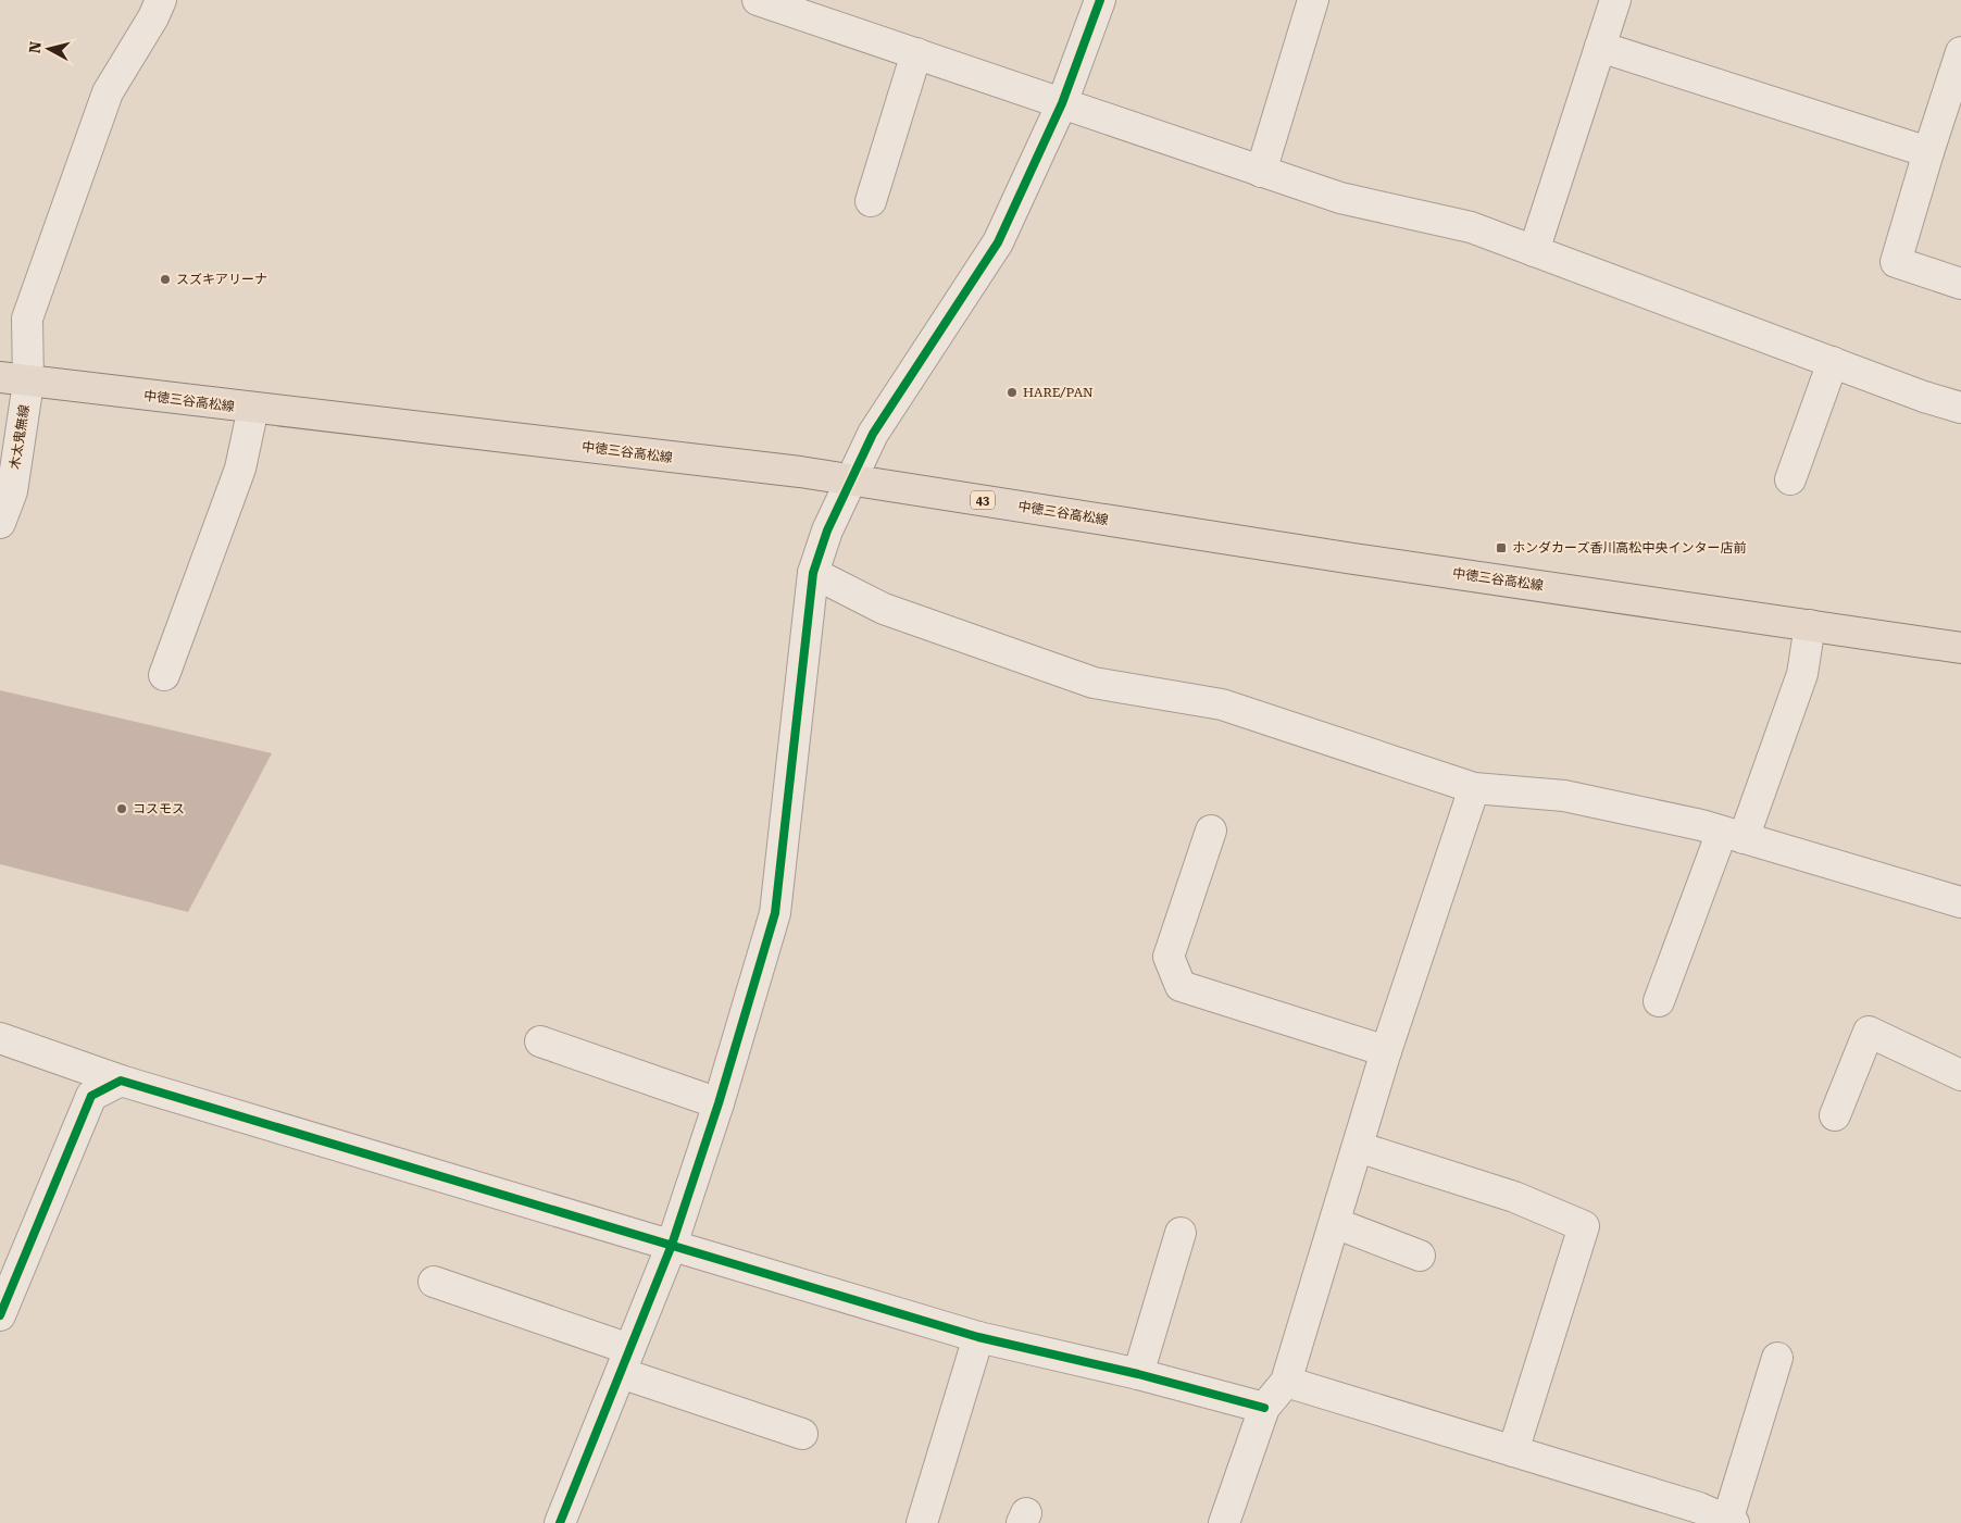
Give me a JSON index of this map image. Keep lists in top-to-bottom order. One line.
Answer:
{"streets":{"main road":["中徳三谷高松線","43"],"street":["木太鬼無線"]},"crossings":[["中徳三谷高松線","木太鬼無線"]],"places":{"other":["スズキアリーナ","HARE/PAN","コスモス"],"transit":["ホンダカーズ香川高松中央インター店前"]},"north":"left"}
